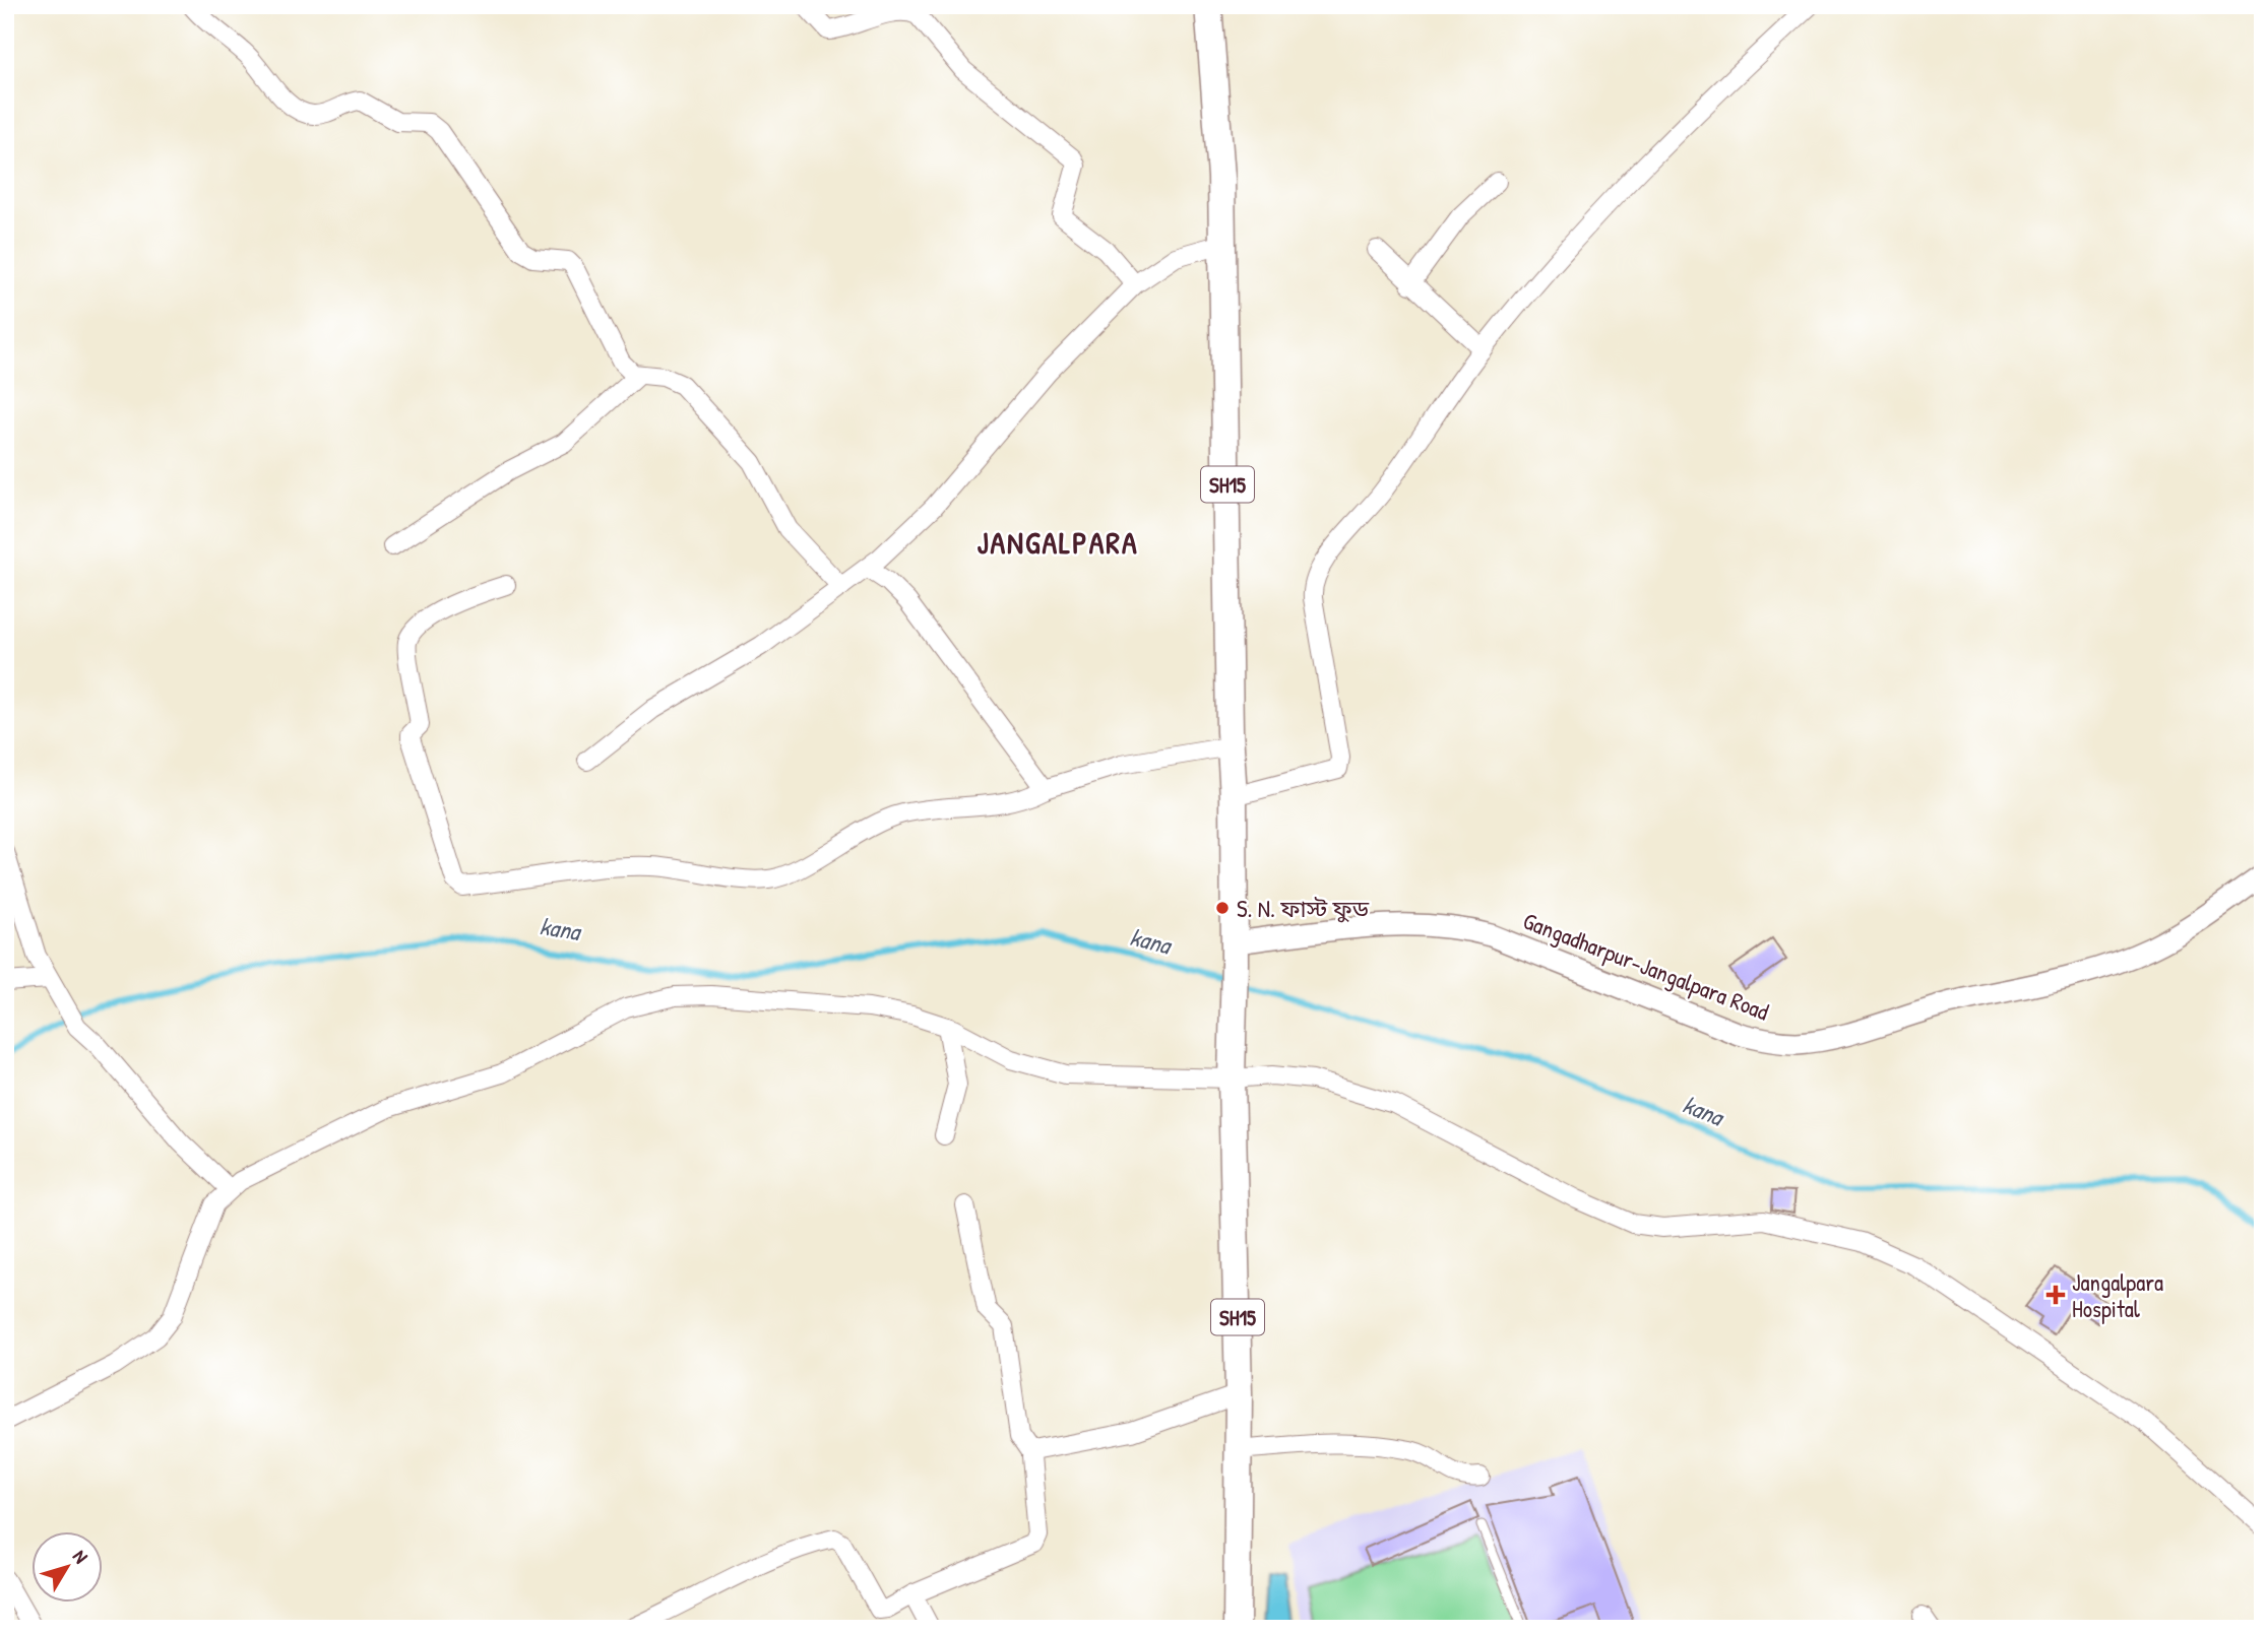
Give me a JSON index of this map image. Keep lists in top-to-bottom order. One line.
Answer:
{"streets":{"main road":["SH15"],"street":["Gangadharpur-Jangalpara Road"]},"crossings":[["SH15","Gangadharpur-Jangalpara Road"]],"districts":["JANGALPARA"],"water":["kana"],"places":{"other":["S. N. ফাস্ট ফুড"],"health":["Jangalpara Hospital"]},"north":"top right"}
